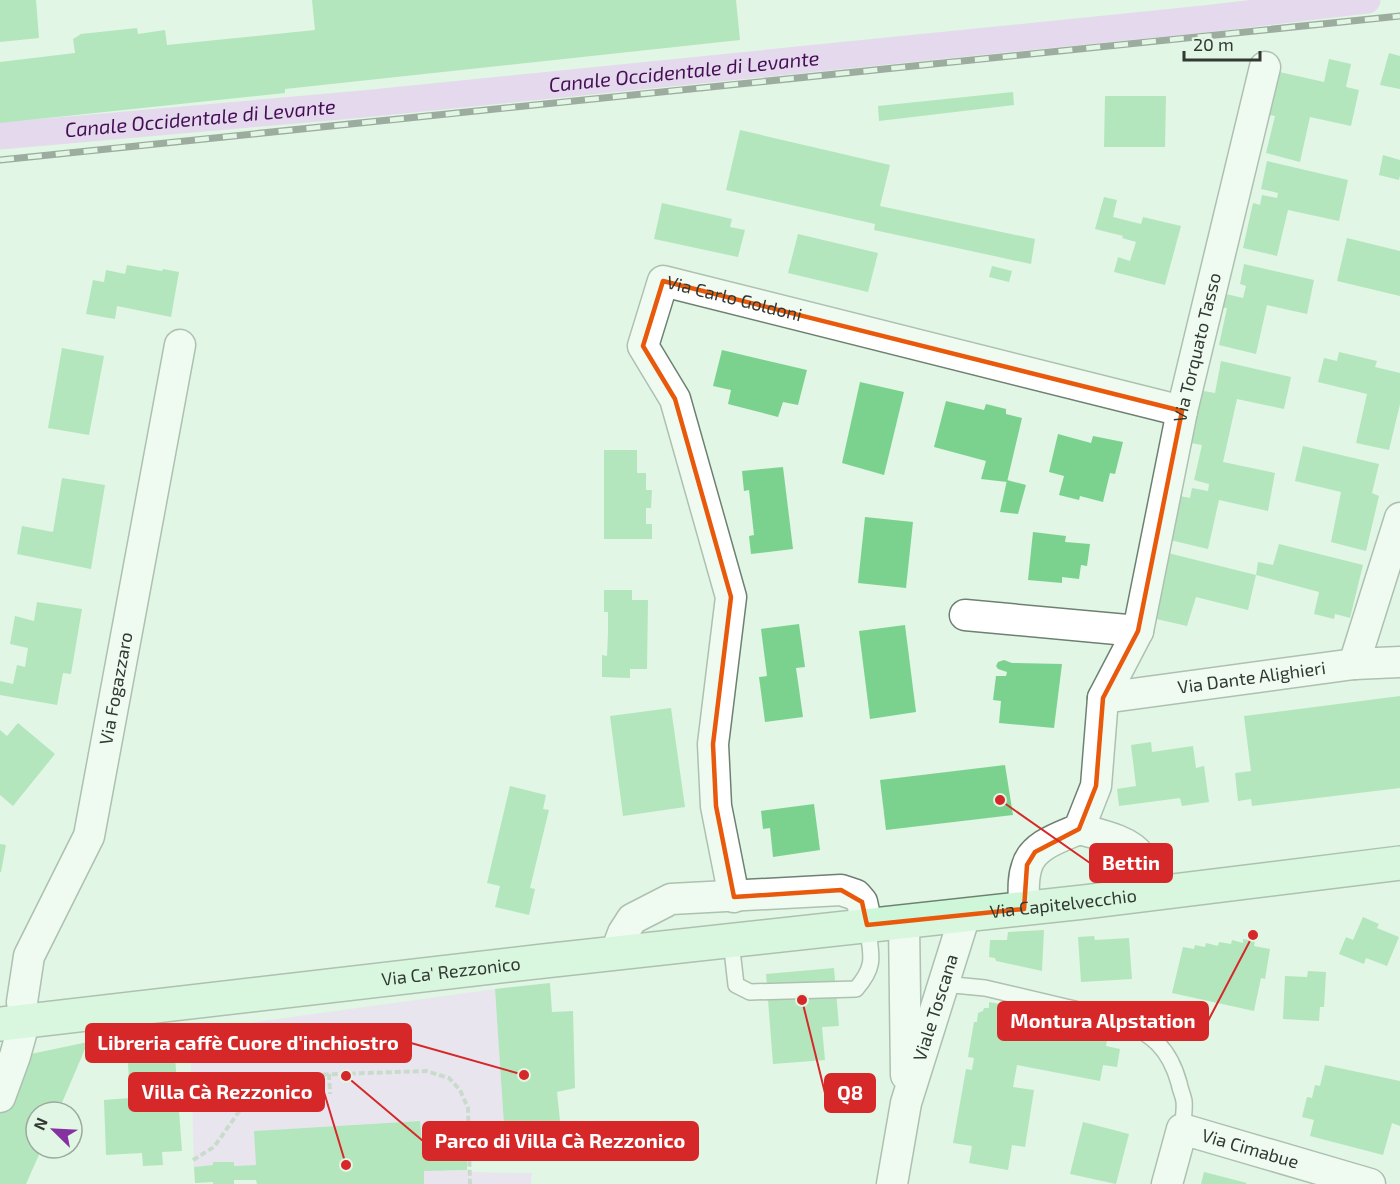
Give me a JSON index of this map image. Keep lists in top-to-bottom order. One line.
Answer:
{"streets":{"main road":["Via Capitelvecchio","Via Ca' Rezzonico"],"street":["Via Carlo Goldoni","Via Torquato Tasso","Via Dante Alighieri","Via Fogazzaro","Viale Toscana","Via Cimabue"]},"crossings":[["Via Carlo Goldoni","Via Torquato Tasso"],["Via Torquato Tasso","Via Dante Alighieri"],["Via Fogazzaro","Via Ca' Rezzonico"],["Via Capitelvecchio","Via Ca' Rezzonico"],["Via Capitelvecchio","Viale Toscana"],["Via Ca' Rezzonico","Viale Toscana"]],"water":["Canale Occidentale di Levante"],"places":["Bettin","Montura Alpstation","Q8","Libreria caffè Cuore d'inchiostro","Parco di Villa Cà Rezzonico","Villa Cà Rezzonico"],"scale_bar":"20 m","north":"top left"}
